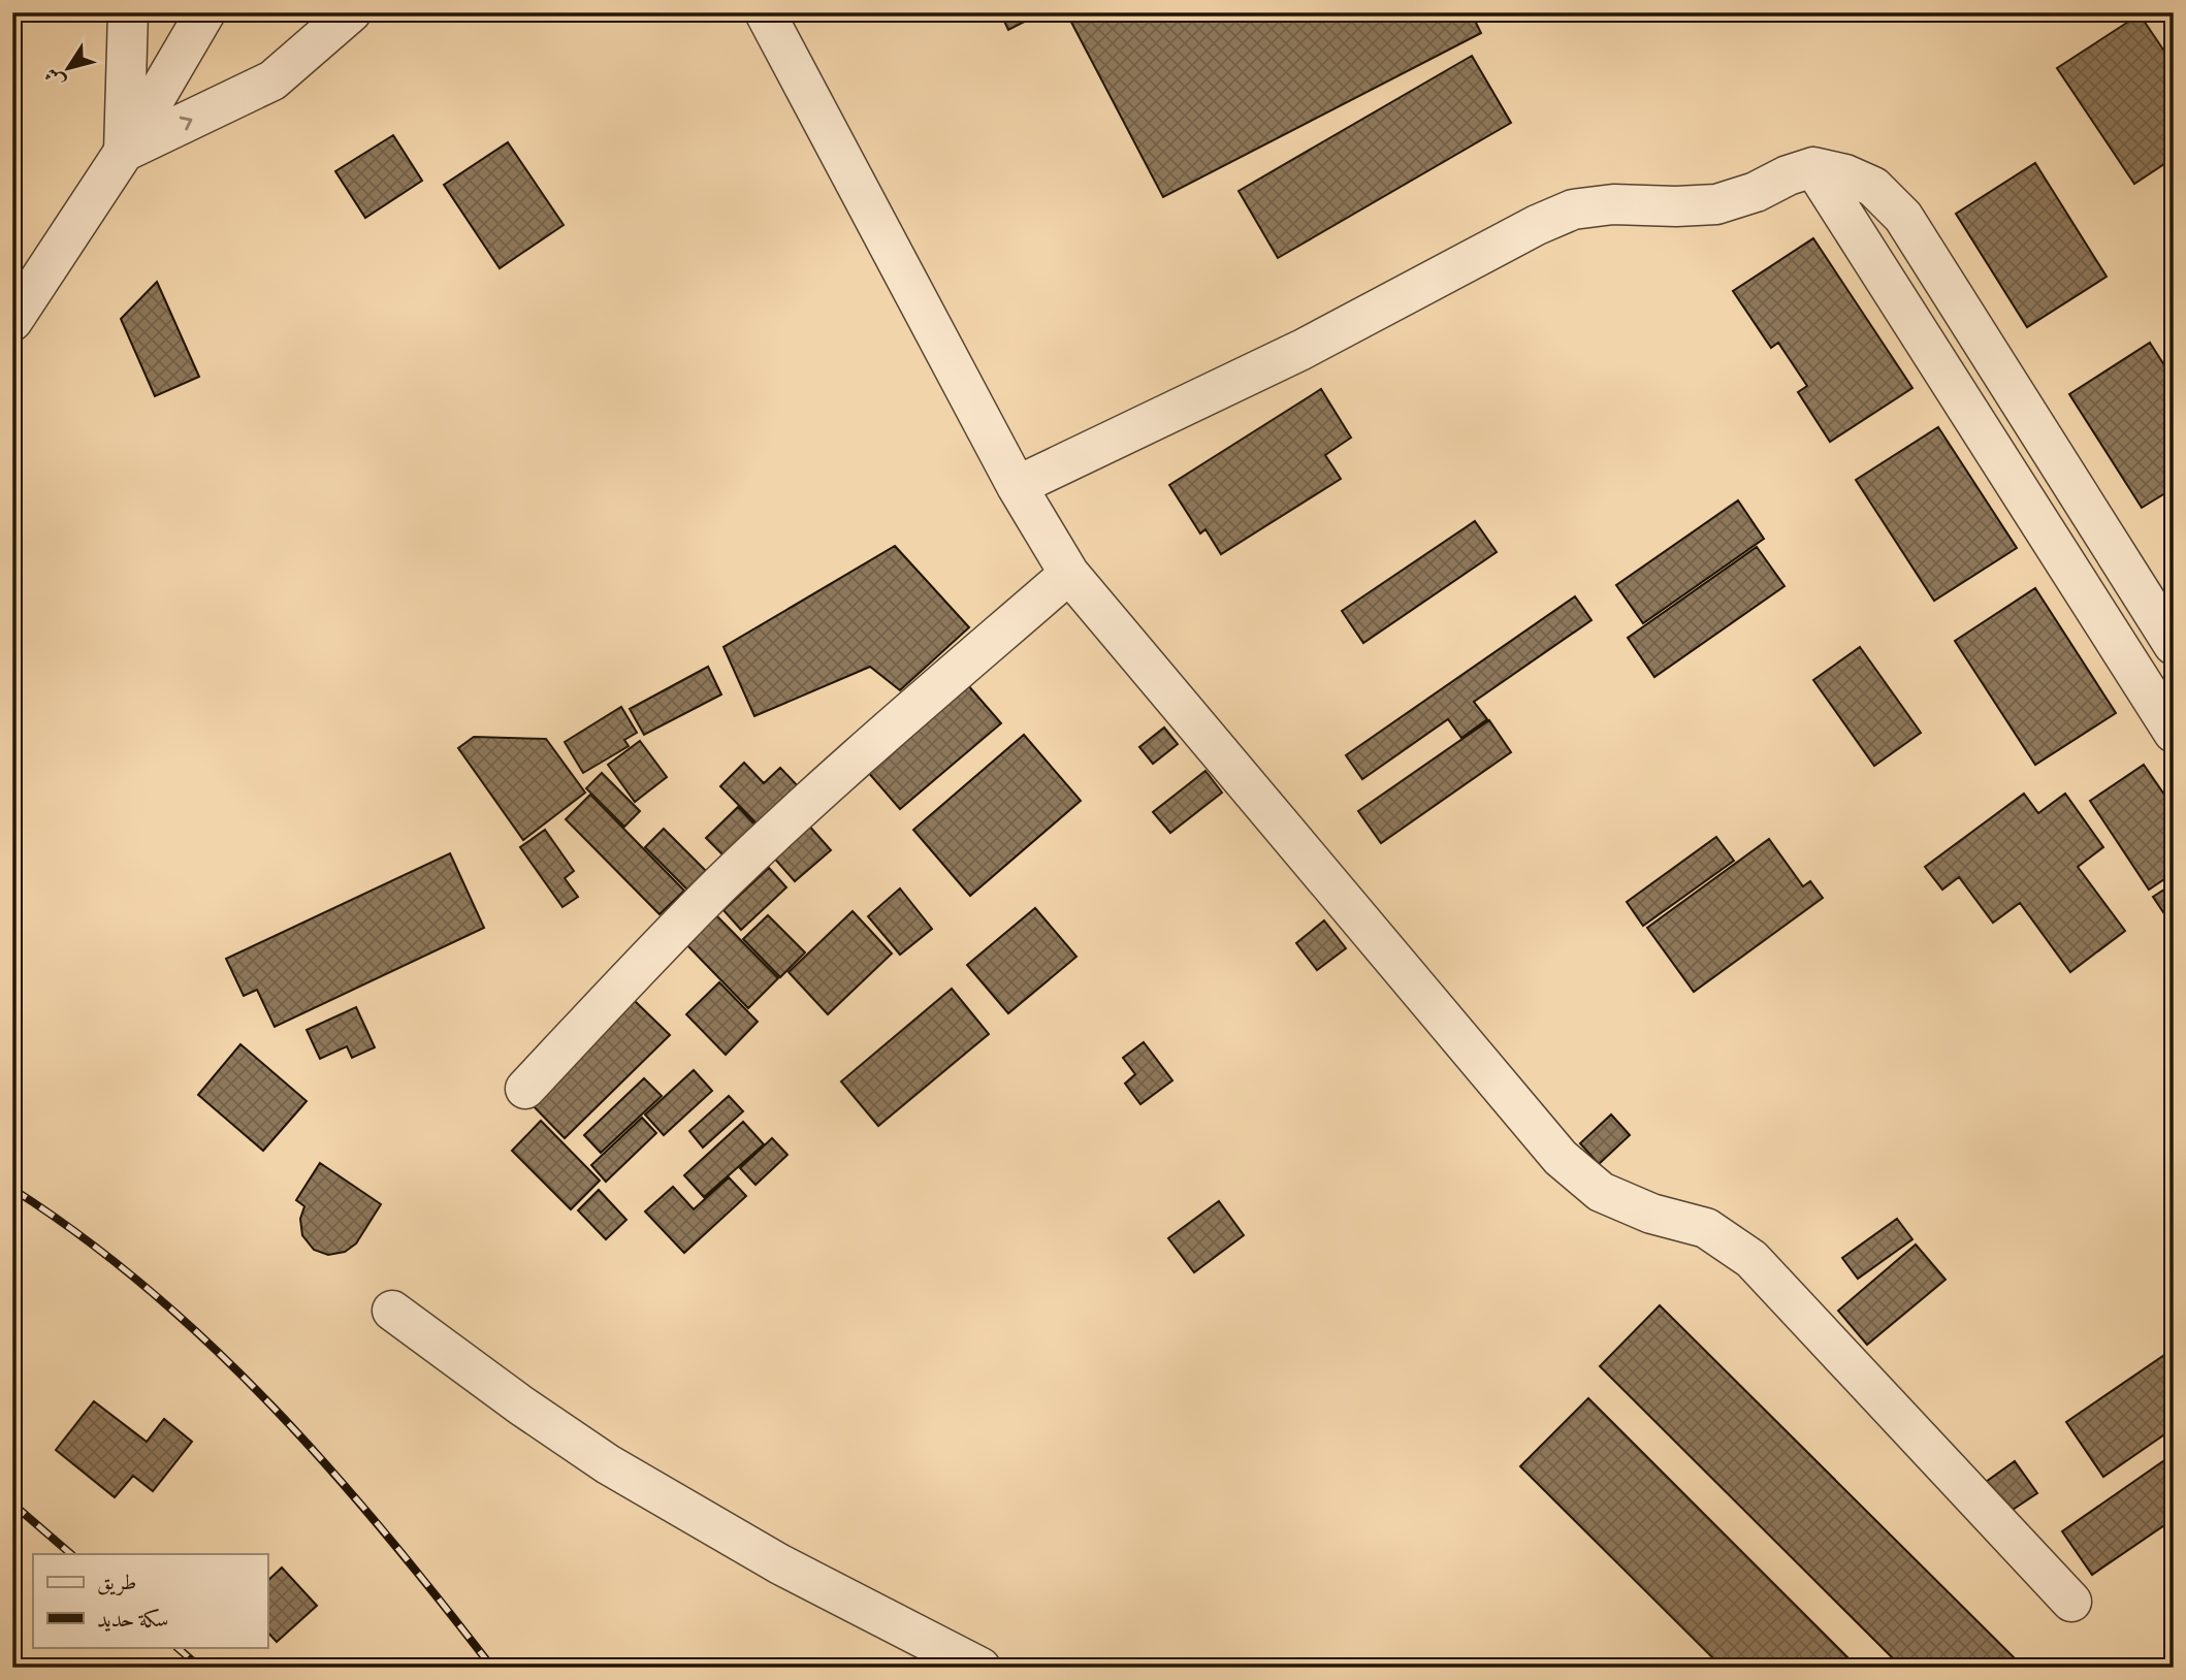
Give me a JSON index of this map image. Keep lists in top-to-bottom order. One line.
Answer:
{"legend":["طريق","سكة حديد"],"north":"bottom left"}
